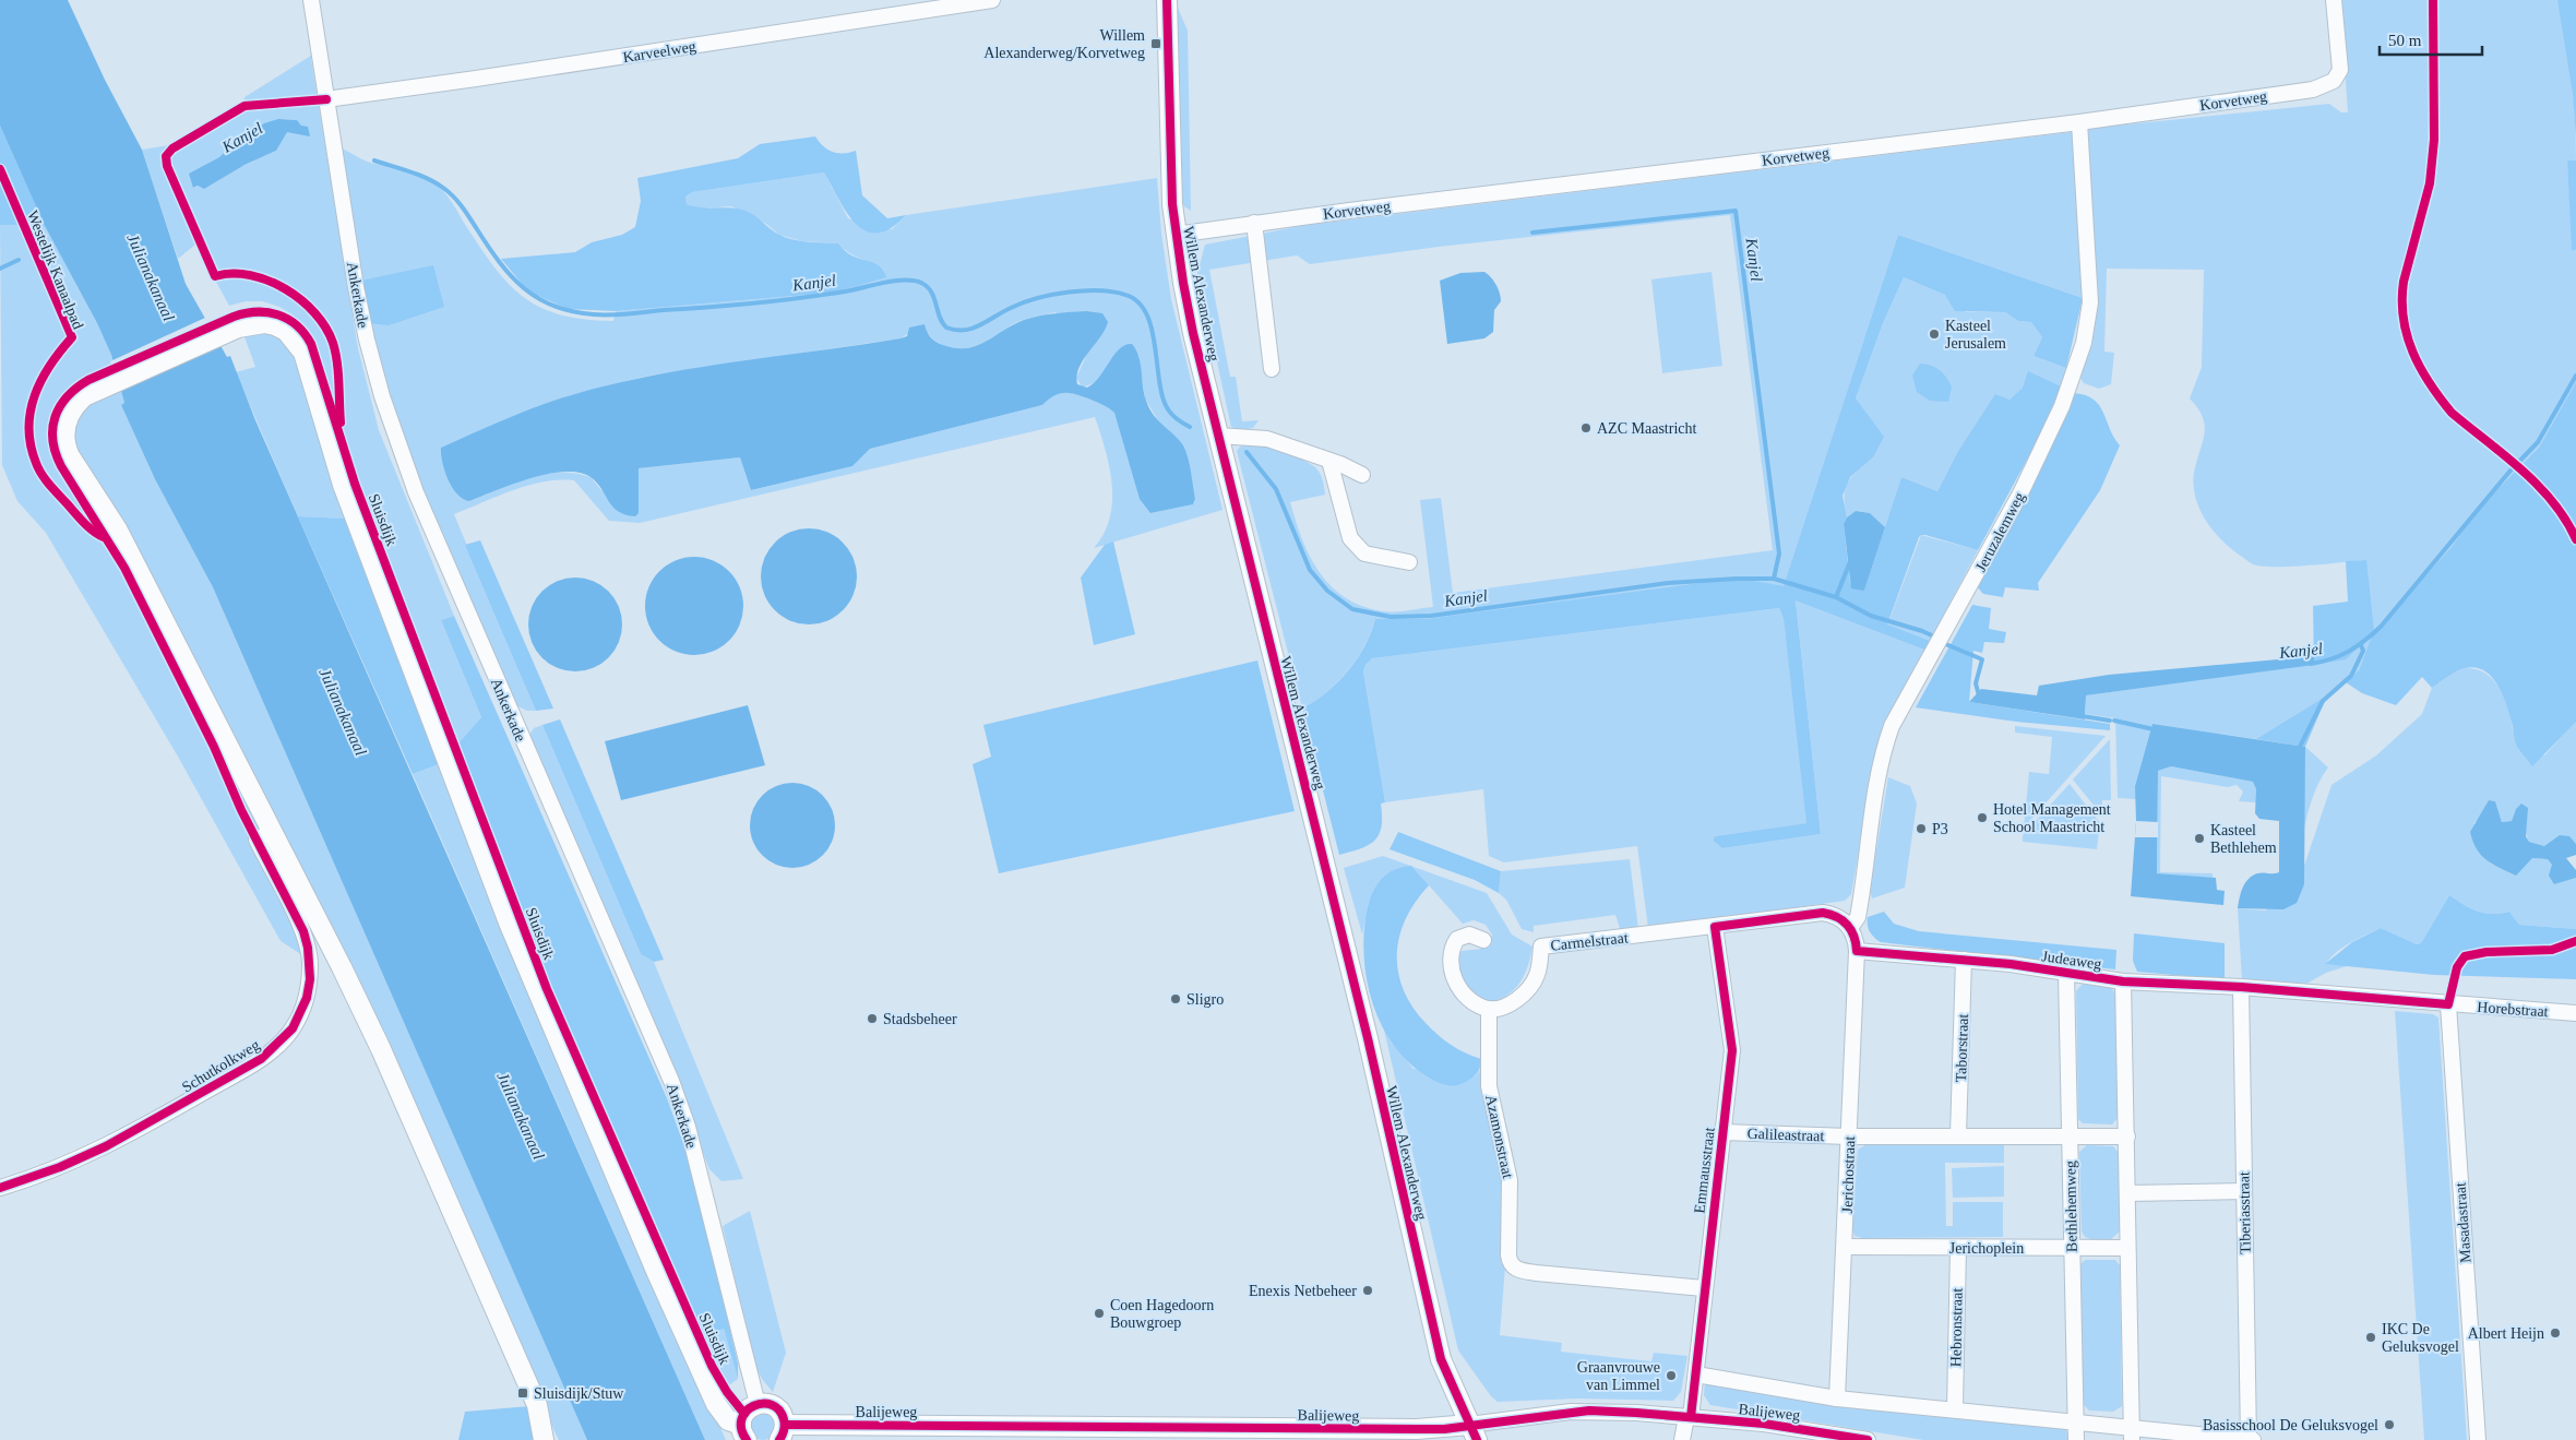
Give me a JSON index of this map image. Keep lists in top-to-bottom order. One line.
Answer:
{"streets":{"street":["Karveelweg","Korvetweg","Willem Alexanderweg","Ankerkade","Sluisdijk","Jeruzalemweg","Carmelstraat","Judeaweg","Horebstraat","Taborstraat","Schutkolkweg","Galileastraat","Azamonstraat","Emmausstraat","Jerichostraat","Bethlehemweg","Tiberiasstraat","Masadastraat","Jerichoplein","Hebronstraat","Balijeweg"],"cycle path":["Westelijk Kanaalpad"]},"crossings":[["Karveelweg","Ankerkade"],["Korvetweg","Willem Alexanderweg"],["Korvetweg","Jeruzalemweg"],["Willem Alexanderweg","Balijeweg"],["Sluisdijk","Schutkolkweg"],["Carmelstraat","Azamonstraat"],["Carmelstraat","Emmausstraat"],["Judeaweg","Horebstraat"],["Judeaweg","Taborstraat"],["Judeaweg","Jerichostraat"],["Judeaweg","Bethlehemweg"],["Judeaweg","Tiberiasstraat"],["Judeaweg","Masadastraat"],["Horebstraat","Masadastraat"],["Galileastraat","Emmausstraat"],["Galileastraat","Jerichostraat"],["Azamonstraat","Emmausstraat"],["Emmausstraat","Balijeweg"],["Jerichostraat","Jerichoplein"],["Jerichostraat","Balijeweg"],["Bethlehemweg","Jerichoplein"],["Bethlehemweg","Balijeweg"],["Tiberiasstraat","Balijeweg"],["Jerichoplein","Hebronstraat"],["Hebronstraat","Balijeweg"]],"water":["Kanjel","Julianakanaal"],"places":{"transit":["Willem Alexanderweg/Korvetweg","Sluisdijk/Stuw"],"other":["Kasteel Jerusalem","AZC Maastricht","Hotel Management School Maastricht","P3","Kasteel Bethlehem","Sligro","Stadsbeheer","Enexis Netbeheer","Coen Hagedoorn Bouwgroep","Albert Heijn","IKC De Geluksvogel","Graanvrouwe van Limmel","Basisschool De Geluksvogel"]},"scale_bar":"50 m"}
